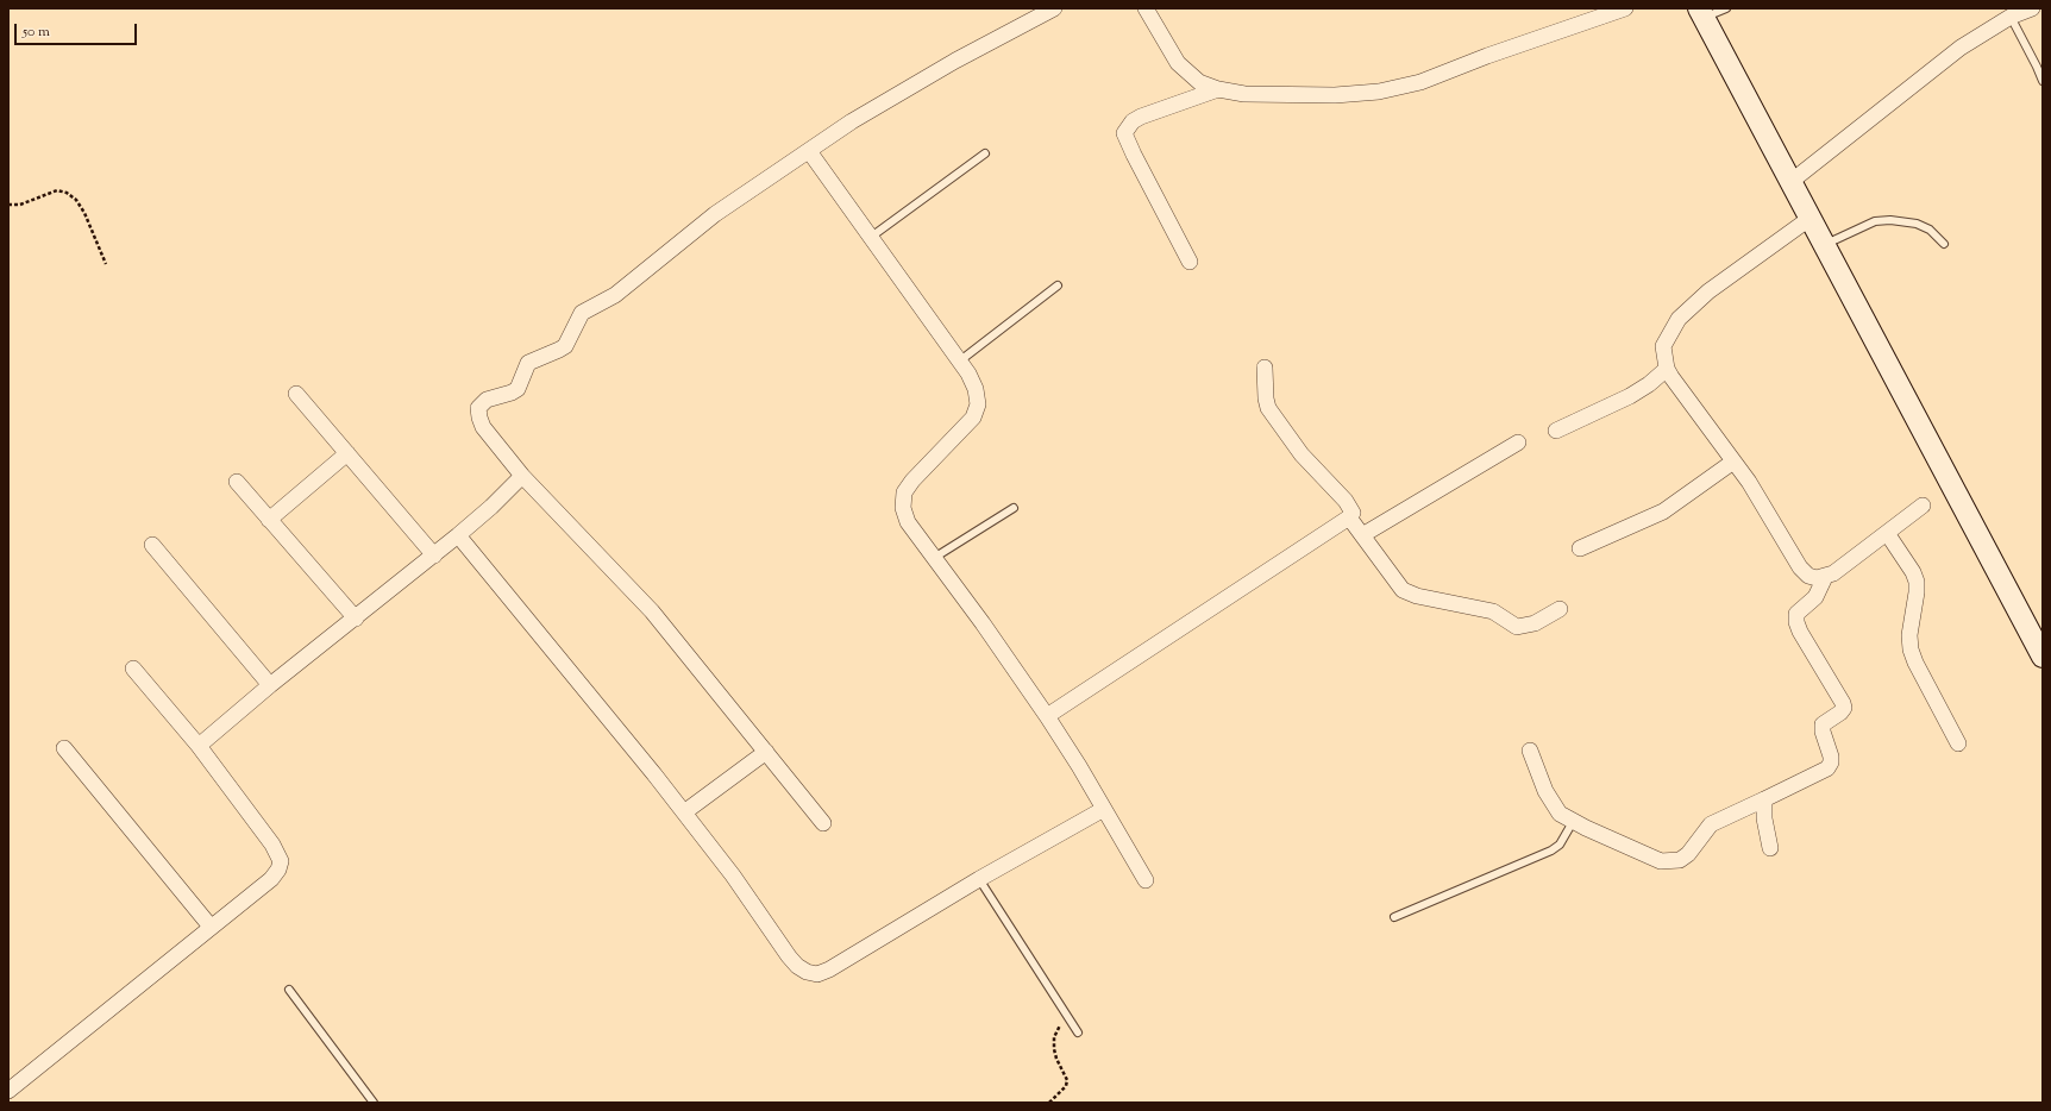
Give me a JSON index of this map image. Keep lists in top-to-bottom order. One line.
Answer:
{"scale_bar":"50 m"}
